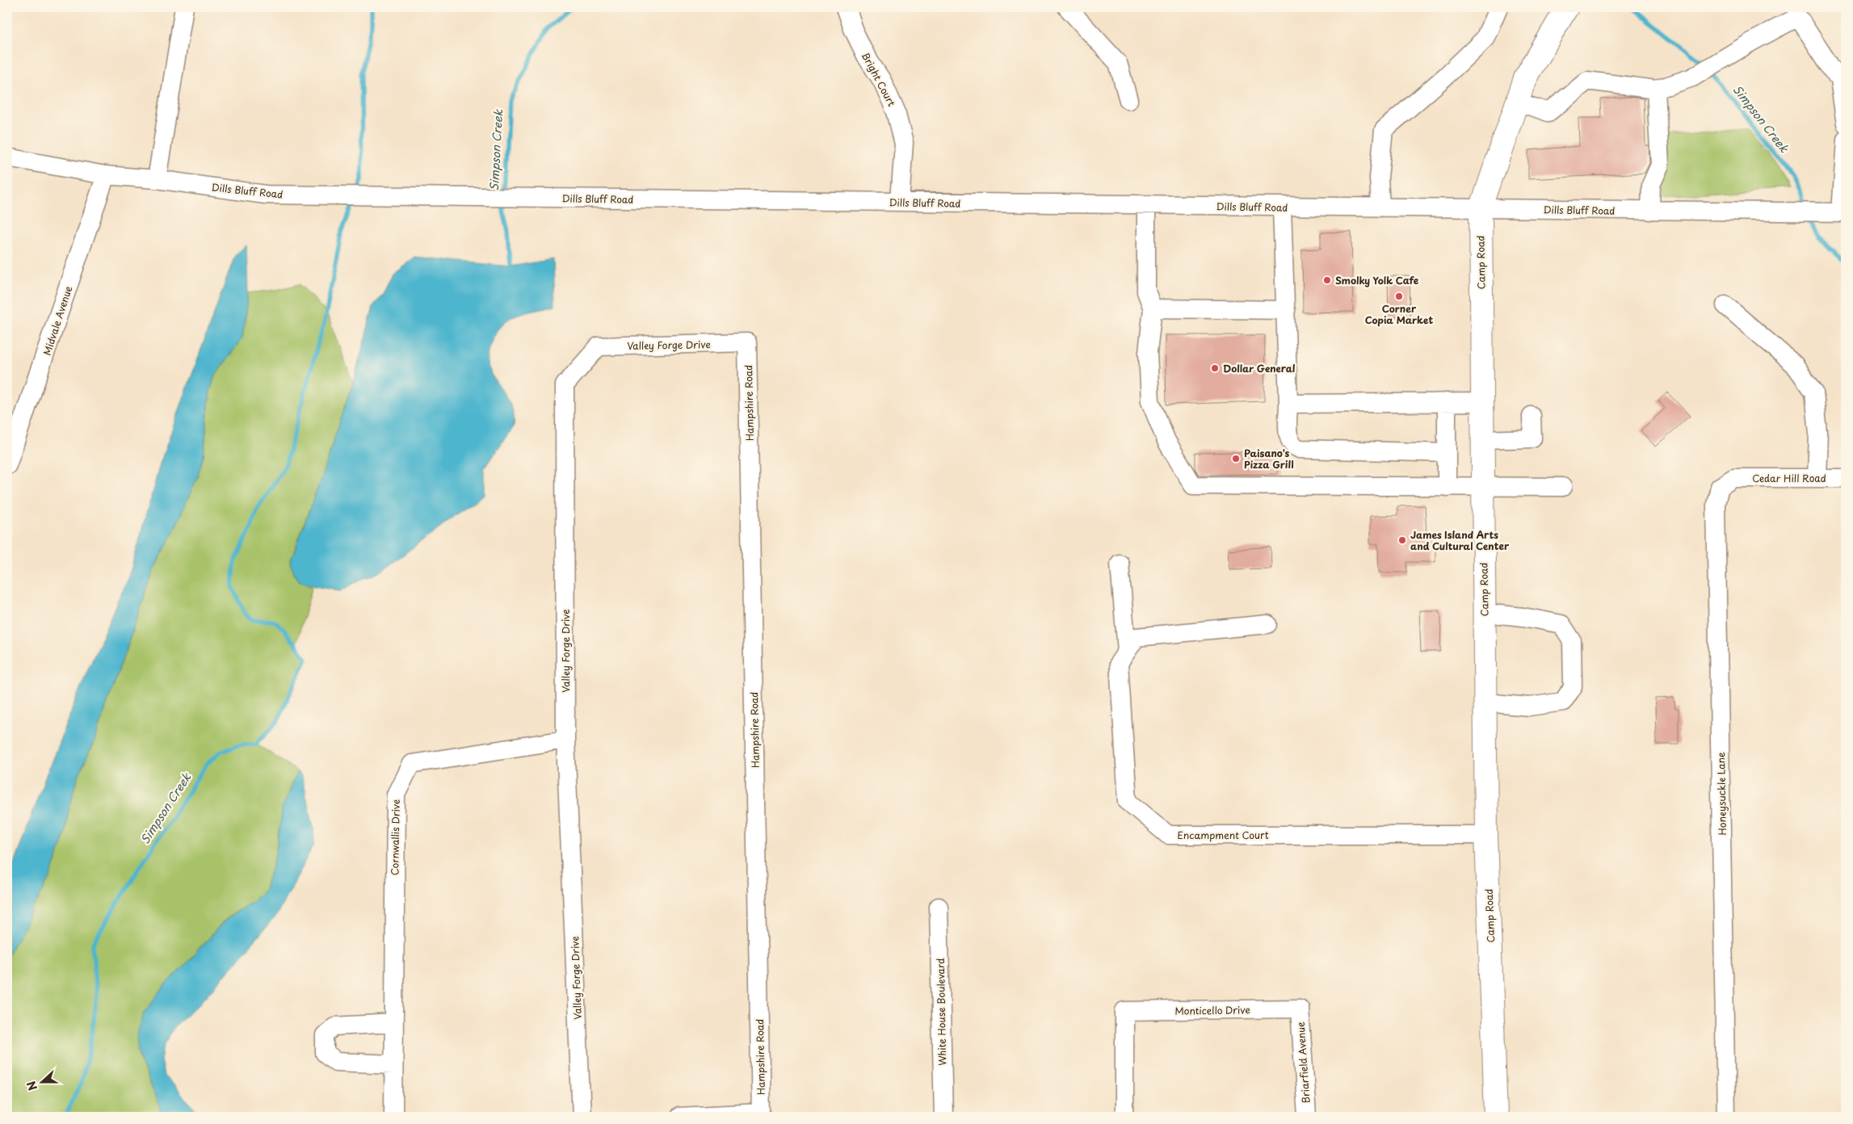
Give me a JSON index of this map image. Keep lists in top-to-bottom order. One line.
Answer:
{"streets":{"main road":["Camp Road"],"street":["Bright Court","Dills Bluff Road","Midvale Avenue","Valley Forge Drive","Hampshire Road","Cedar Hill Road","Honeysuckle Lane","Encampment Court","Cornwallis Drive","Monticello Drive","White House Boulevard","Briarfield Avenue"]},"crossings":[["Bright Court","Dills Bluff Road"],["Dills Bluff Road","Camp Road"],["Dills Bluff Road","Midvale Avenue"],["Camp Road","Encampment Court"],["Valley Forge Drive","Hampshire Road"],["Valley Forge Drive","Cornwallis Drive"],["Cedar Hill Road","Honeysuckle Lane"],["Monticello Drive","Briarfield Avenue"]],"water":["Simpson Creek"],"places":["Smolky Yolk Cafe","Corner Copia Market","Dollar General","Paisano's Pizza Grill","James Island Arts and Cultural Center"],"north":"left"}
